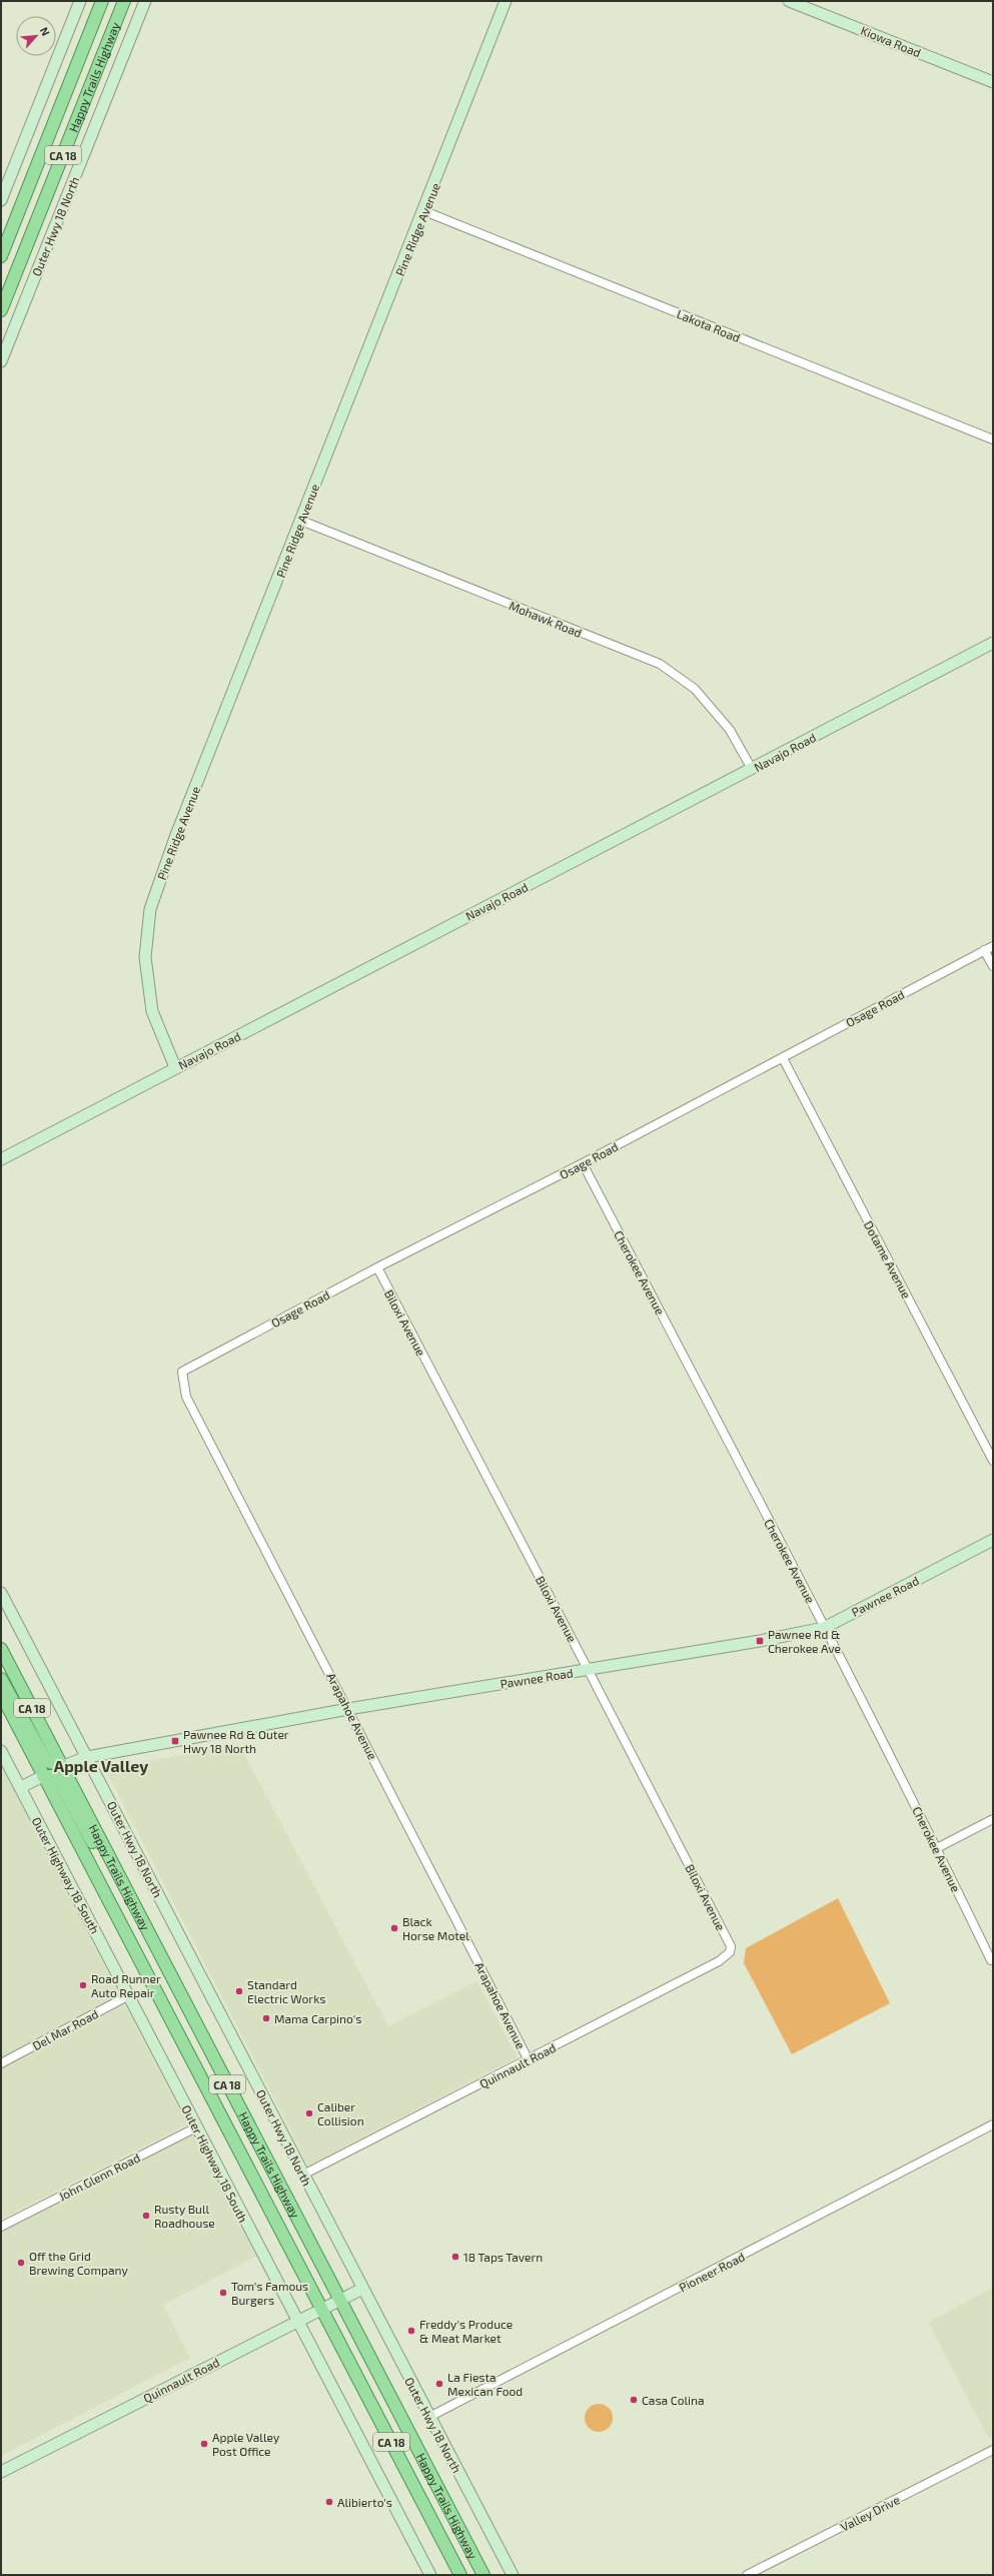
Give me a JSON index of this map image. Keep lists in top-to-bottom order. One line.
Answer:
{"streets":{"main road":["Happy Trails Highway","CA 18"],"street":["Kiowa Road","Outer Hwy 18 North","Pine Ridge Avenue","Lakota Road","Mohawk Road","Navajo Road","Osage Road","Dotame Avenue","Cherokee Avenue","Biloxi Avenue","Pawnee Road","Arapahoe Avenue","Outer Highway 18 South","Del Mar Road","Quinnault Road","John Glenn Road","Pioneer Road","Valley Drive"]},"crossings":[["Happy Trails Highway","Pawnee Road"],["Happy Trails Highway","Quinnault Road"],["Outer Hwy 18 North","Pawnee Road"],["Outer Hwy 18 North","Quinnault Road"],["Outer Hwy 18 North","Pioneer Road"],["Pine Ridge Avenue","Lakota Road"],["Pine Ridge Avenue","Mohawk Road"],["Pine Ridge Avenue","Navajo Road"],["Mohawk Road","Navajo Road"],["Osage Road","Dotame Avenue"],["Osage Road","Cherokee Avenue"],["Osage Road","Biloxi Avenue"],["Osage Road","Arapahoe Avenue"],["Cherokee Avenue","Pawnee Road"],["Biloxi Avenue","Pawnee Road"],["Biloxi Avenue","Quinnault Road"],["Pawnee Road","Arapahoe Avenue"],["Arapahoe Avenue","Quinnault Road"],["Outer Highway 18 South","Del Mar Road"],["Outer Highway 18 South","Quinnault Road"],["Outer Highway 18 South","John Glenn Road"]],"districts":["Apple Valley"],"places":{"transit":["Pawnee Rd & Cherokee Ave","Pawnee Rd & Outer Hwy 18 North"],"other":["Black Horse Motel","Road Runner Auto Repair","Standard Electric Works","Mama Carpino's","Caliber Collision","Rusty Bull Roadhouse","18 Taps Tavern","Off the Grid Brewing Company","Tom's Famous Burgers","Freddy's Produce & Meat Market","La Fiesta Mexican Food","Casa Colina","Apple Valley Post Office","Alibierto's"]},"north":"top right"}
